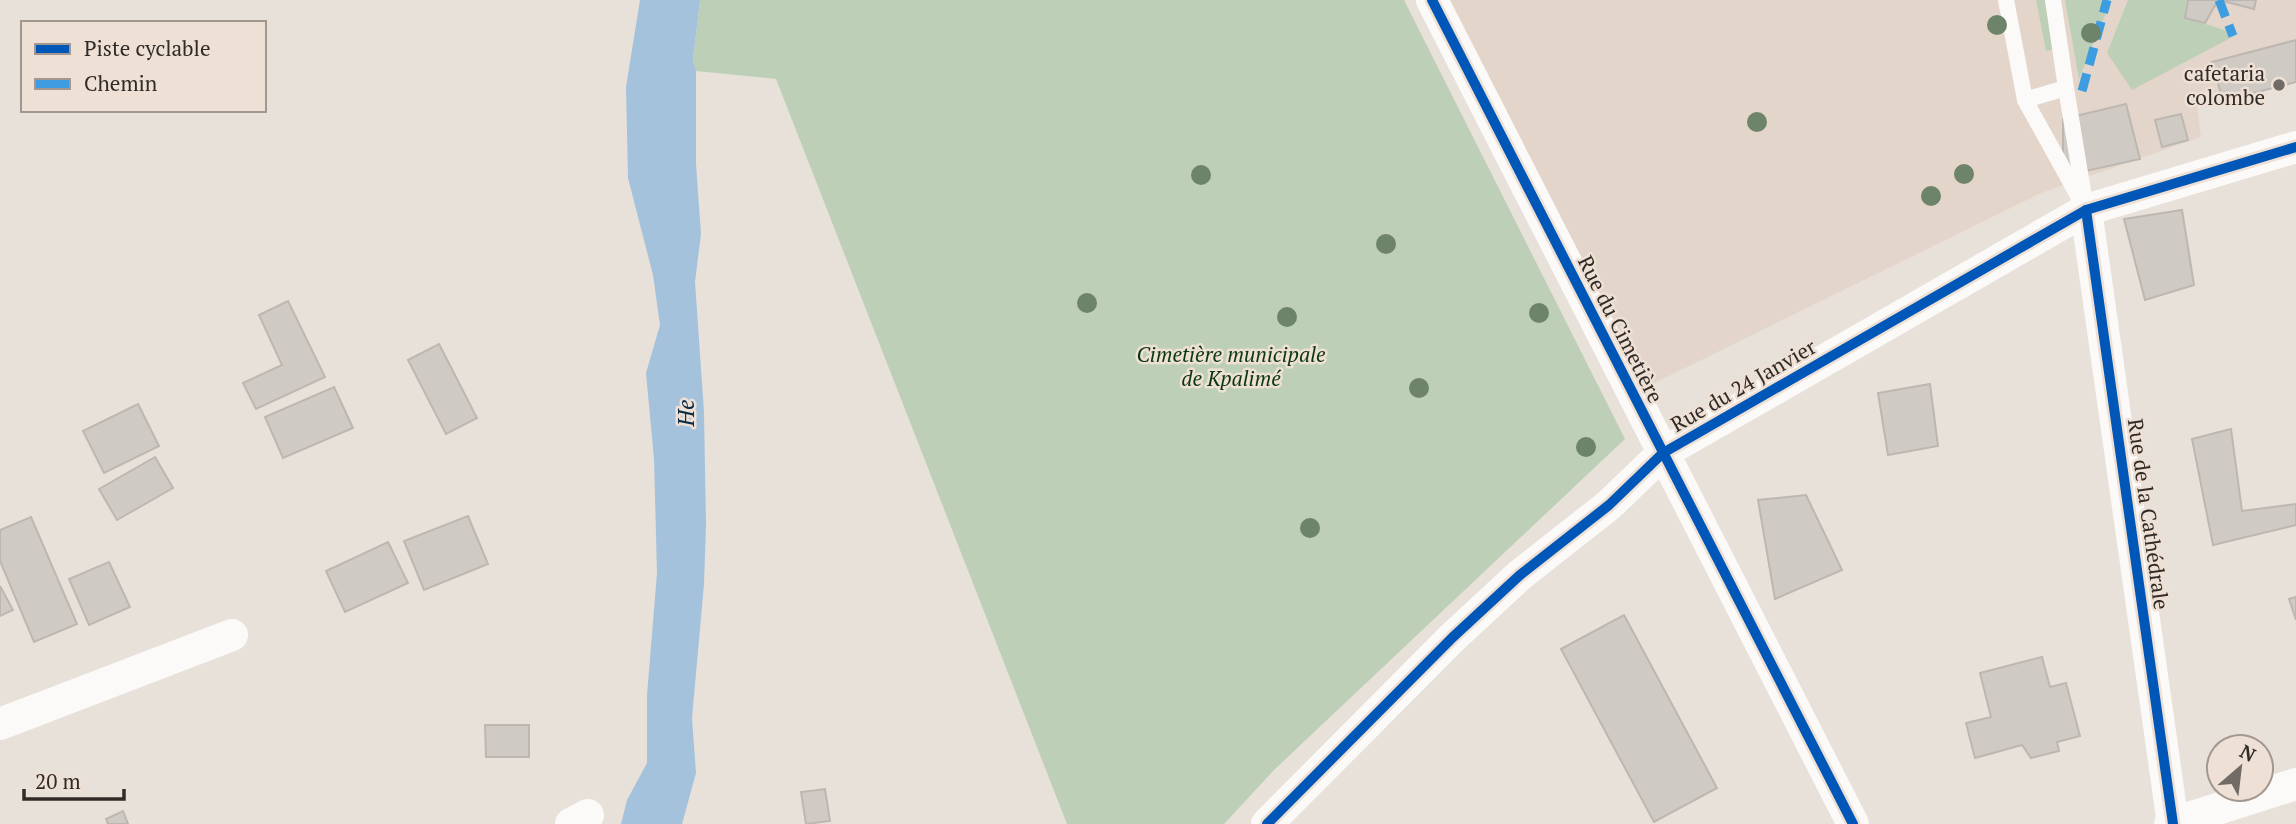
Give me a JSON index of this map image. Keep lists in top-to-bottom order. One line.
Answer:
{"streets":{"street":["Rue du Cimetière","Rue du 24 Janvier","Rue de la Cathédrale"]},"crossings":[["Rue du Cimetière","Rue du 24 Janvier"],["Rue du 24 Janvier","Rue de la Cathédrale"]],"water":["He"],"parks":["Cimetière municipale de Kpalimé"],"places":["cafetaria colombe"],"legend":["Piste cyclable","Chemin"],"scale_bar":"20 m","north":"top right"}
